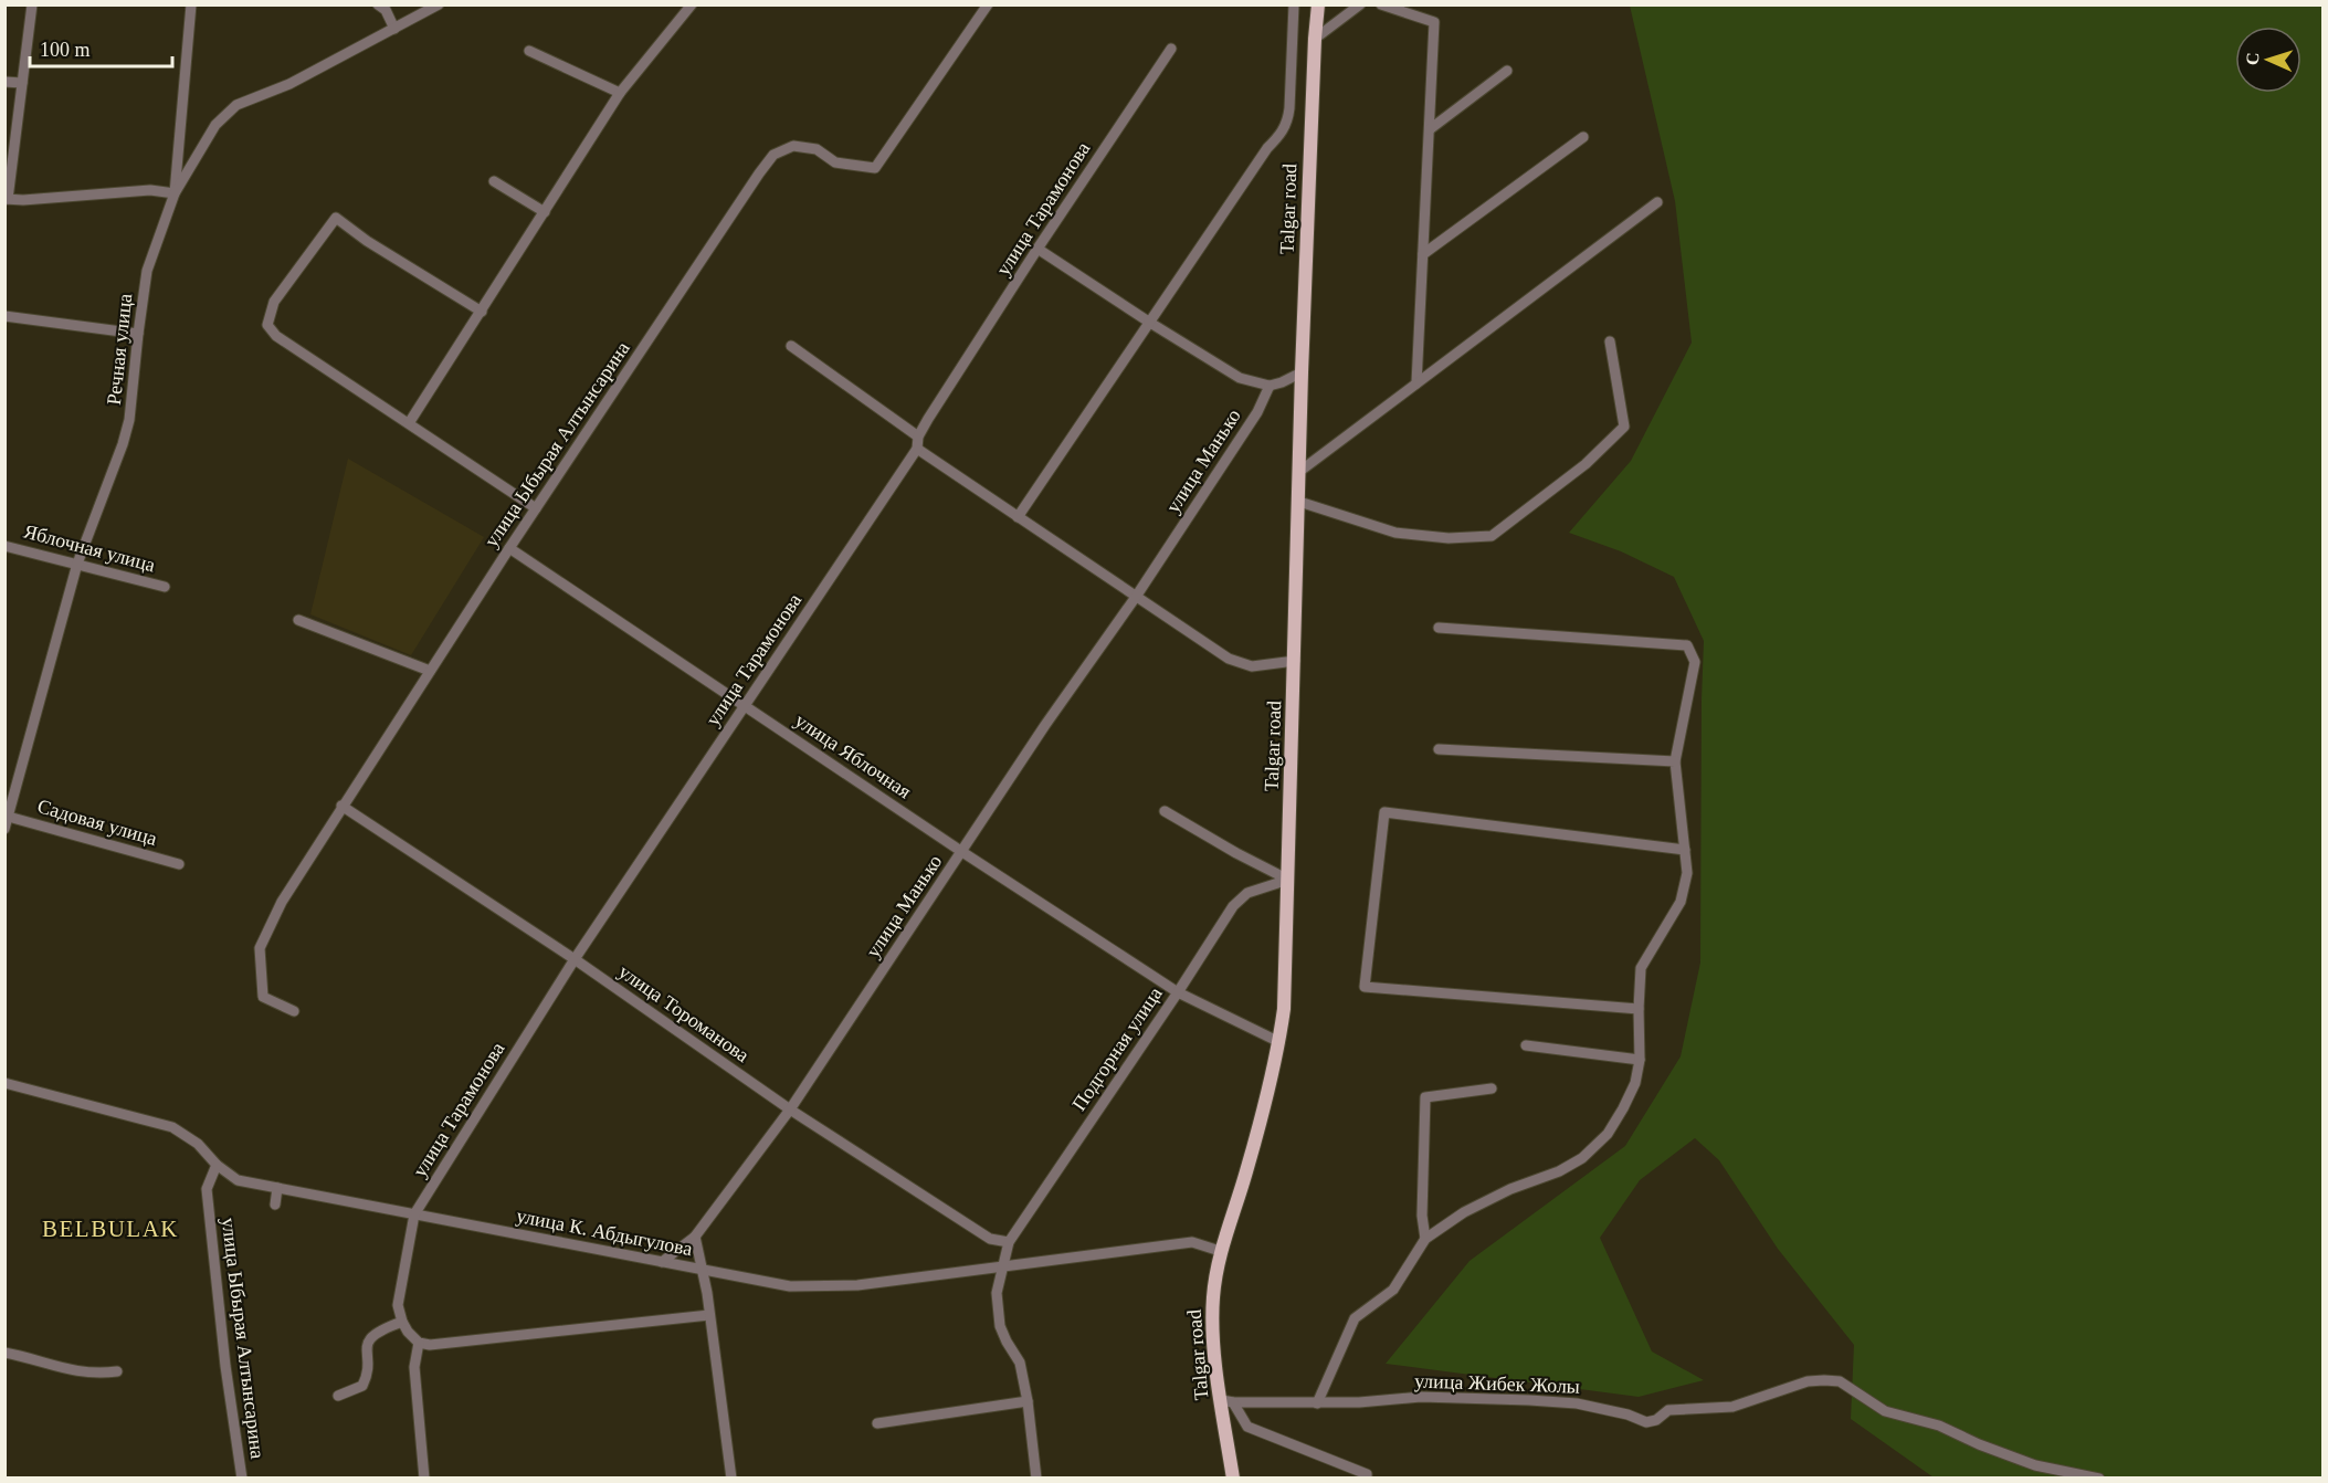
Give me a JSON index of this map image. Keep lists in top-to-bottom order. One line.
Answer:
{"streets":{"main road":["Talgar road"],"street":["улица Тарамонова","Речная улица","улица Ыбырая Алтынсарина","улица Манько","Яблочная улица","улица Яблочная","Садовая улица","улица Тороманова","Подгорная улица","улица К. Абдыгулова","улица Жибек Жолы"]},"crossings":[["улица Тарамонова","улица Яблочная"],["улица Тарамонова","улица Тороманова"],["улица Тарамонова","улица К. Абдыгулова"],["Talgar road","улица Яблочная"],["Talgar road","Подгорная улица"],["Talgar road","улица К. Абдыгулова"],["Talgar road","улица Жибек Жолы"],["Речная улица","Яблочная улица"],["Речная улица","Садовая улица"],["улица Ыбырая Алтынсарина","улица Яблочная"],["улица Ыбырая Алтынсарина","улица Тороманова"],["улица Ыбырая Алтынсарина","улица К. Абдыгулова"],["улица Манько","улица Яблочная"],["улица Манько","улица Тороманова"],["улица Манько","улица К. Абдыгулова"],["улица Яблочная","Подгорная улица"],["улица Тороманова","Подгорная улица"],["Подгорная улица","улица К. Абдыгулова"]],"districts":["BELBULAK"],"scale_bar":"100 m","north":"left"}
